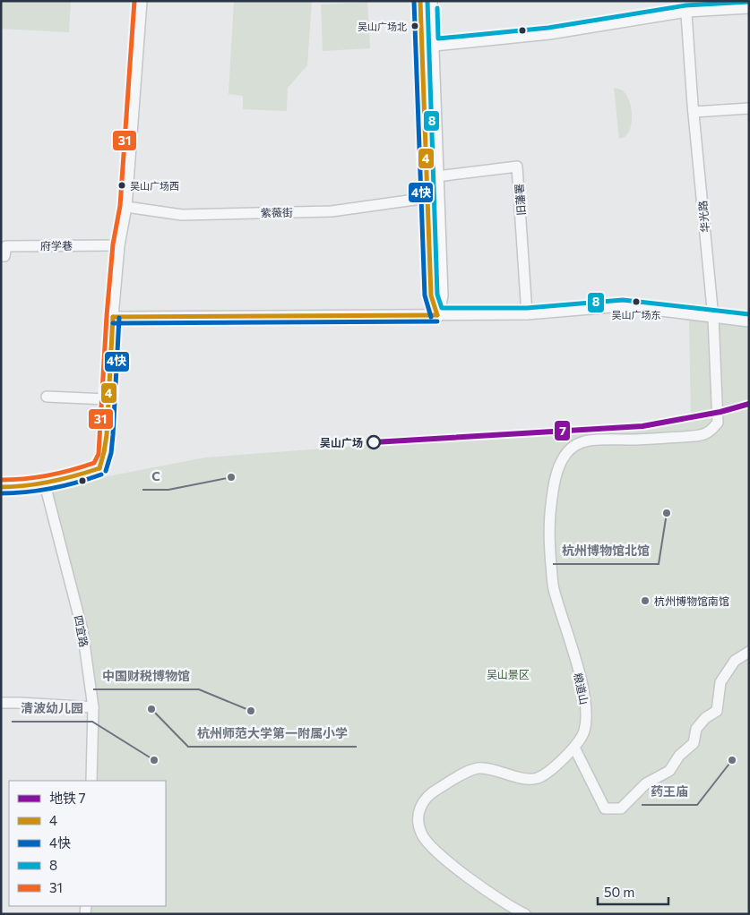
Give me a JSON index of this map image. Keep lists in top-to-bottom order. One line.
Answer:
{"streets":{"street":["旧藩署","紫薇街","华光路","府学巷","四宜路","粮道山"]},"crossings":[["华光路","粮道山"]],"parks":["吴山景区"],"places":["吴山广场北","吴山广场西","吴山广场东","吴山广场","C","杭州博物馆北馆","杭州博物馆南馆","杭州师范大学第一附属小学","中国财税博物馆","清波幼儿园","药王庙"],"lines":["transit line 4","transit line 4快","transit line 8","transit line 31","metro line 7"],"legend":["地铁 7","4","4快","8","31"],"scale_bar":"50 m"}
